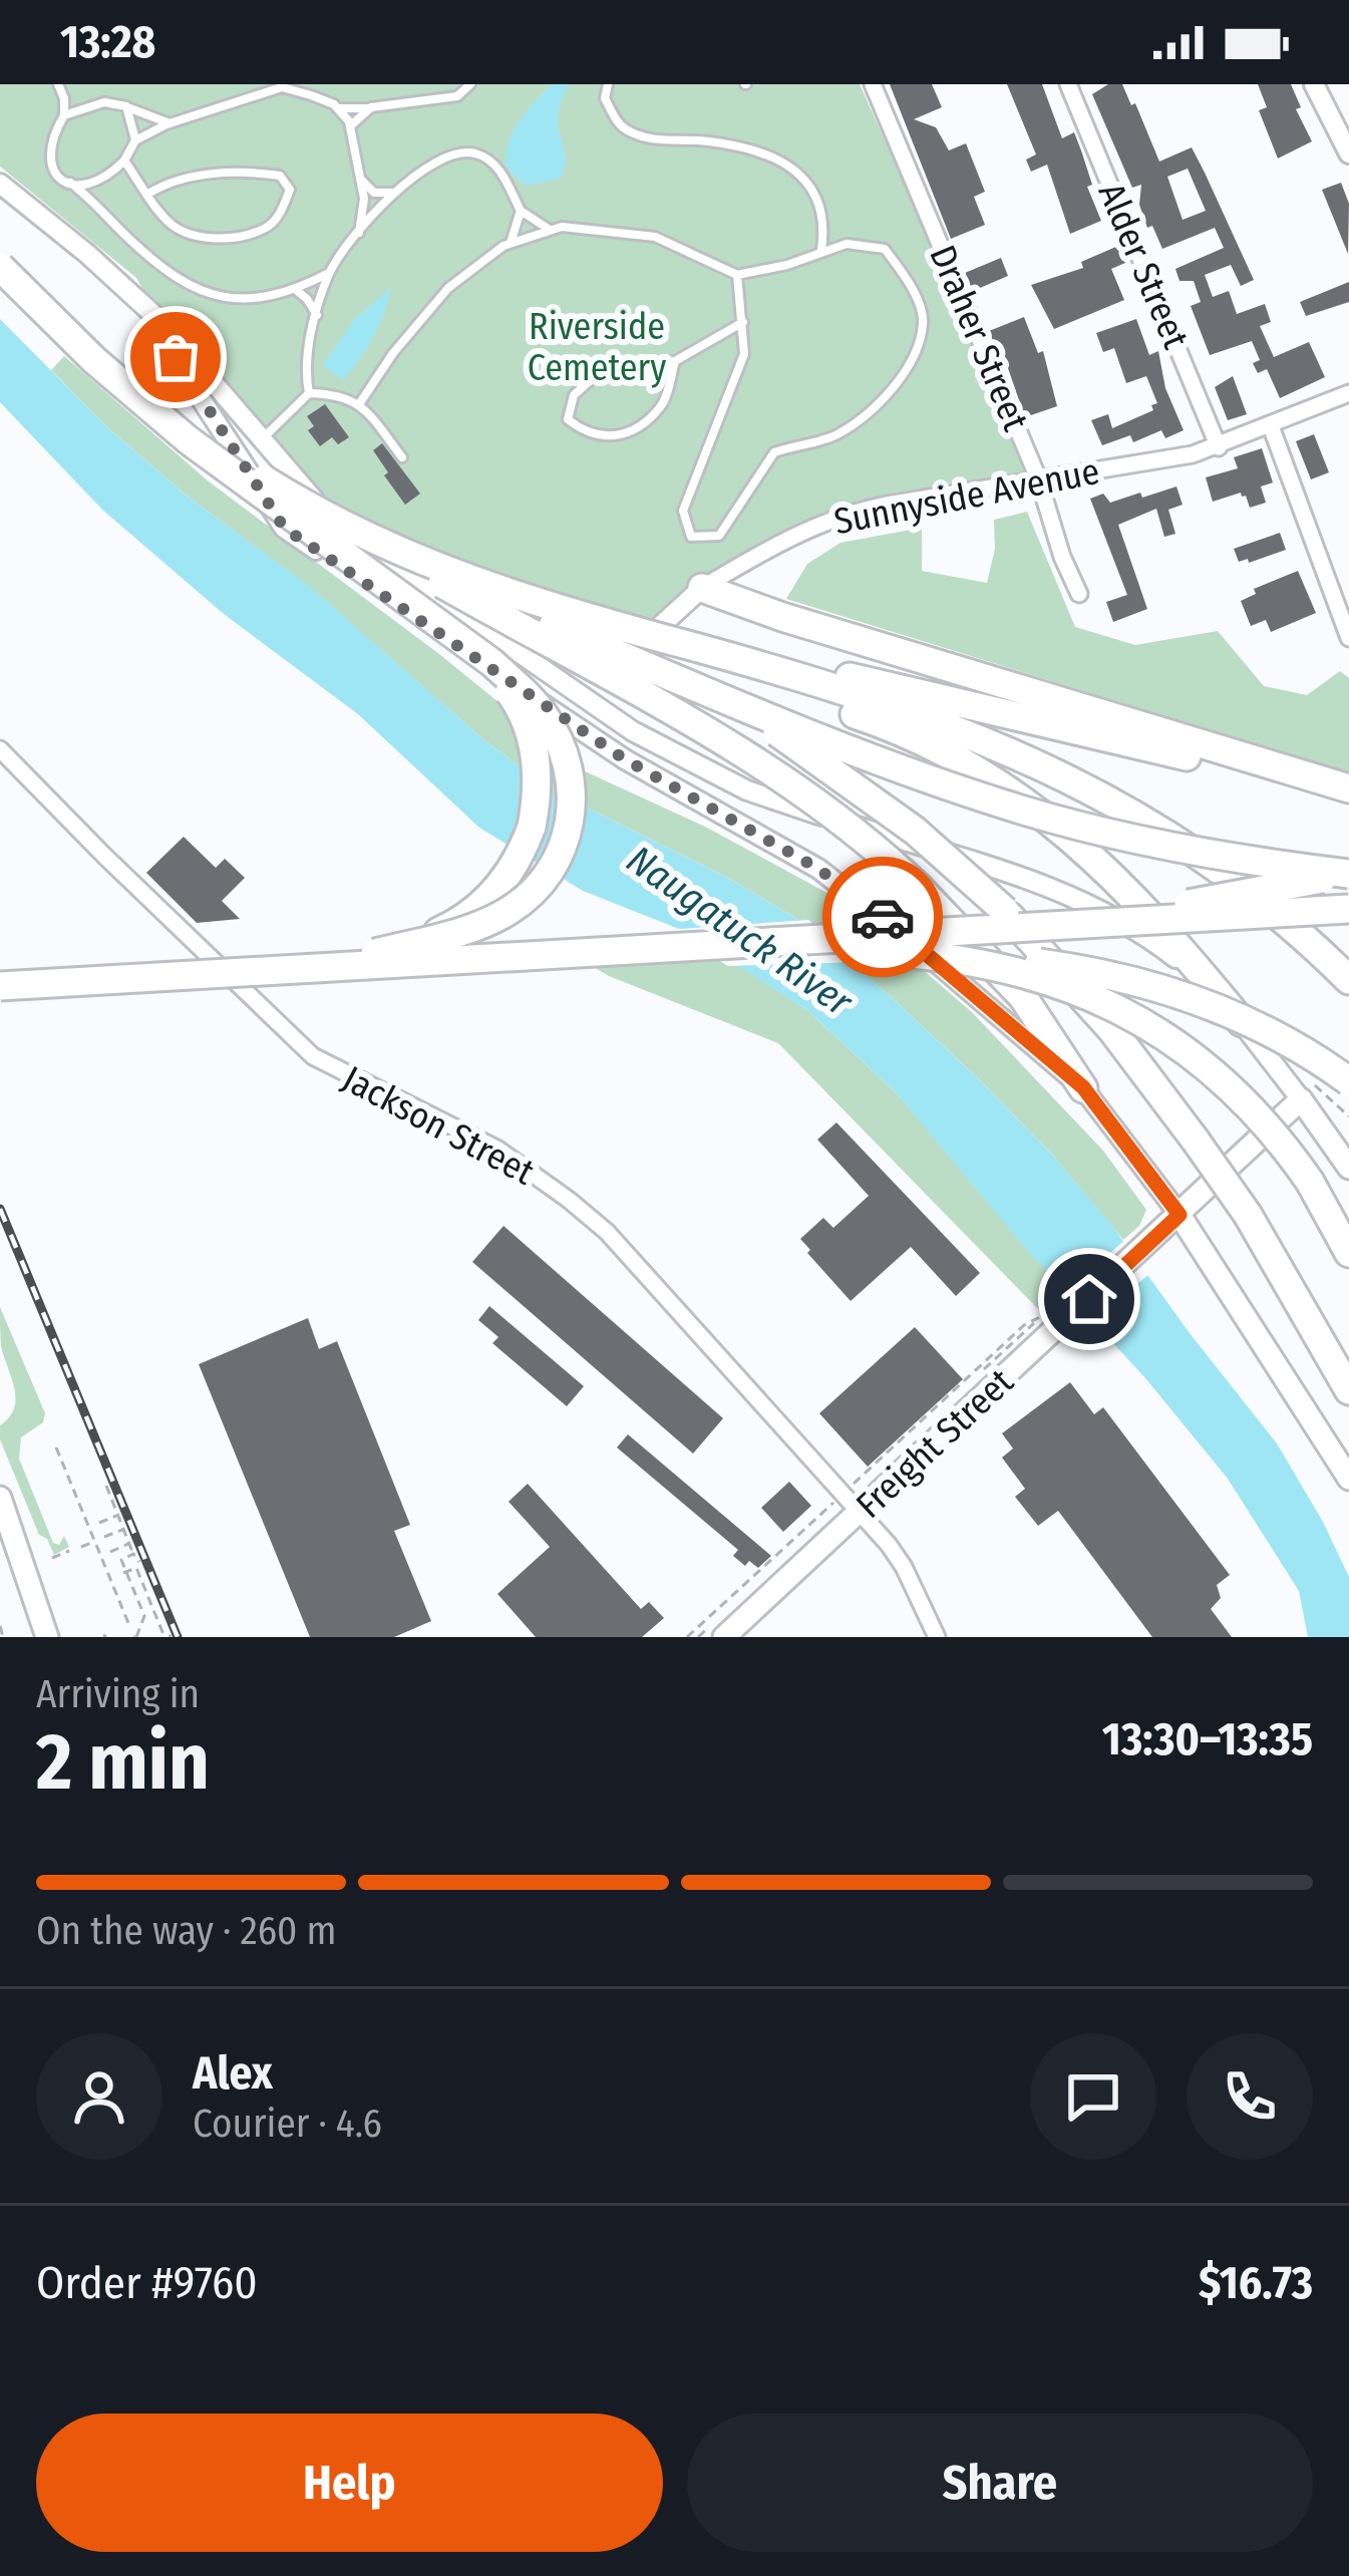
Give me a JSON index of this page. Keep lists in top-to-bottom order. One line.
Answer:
{"streets":{"main road":["Freight Street"],"street":["Alder Street","Draher Street","Sunnyside Avenue","Jackson Street"]},"crossings":[["Alder Street","Sunnyside Avenue"],["Draher Street","Sunnyside Avenue"],["Jackson Street","Freight Street"]],"water":["Naugatuck River"],"parks":["Riverside Cemetery"],"page":{"status":"13:28","heading":["2 min","Arriving in","13:30–13:35"],"panel":["Alex","Courier · 4.6","Order #9760","$16.73"],"bar":"On the way · 260 m","buttons":["Help","Share"]}}
